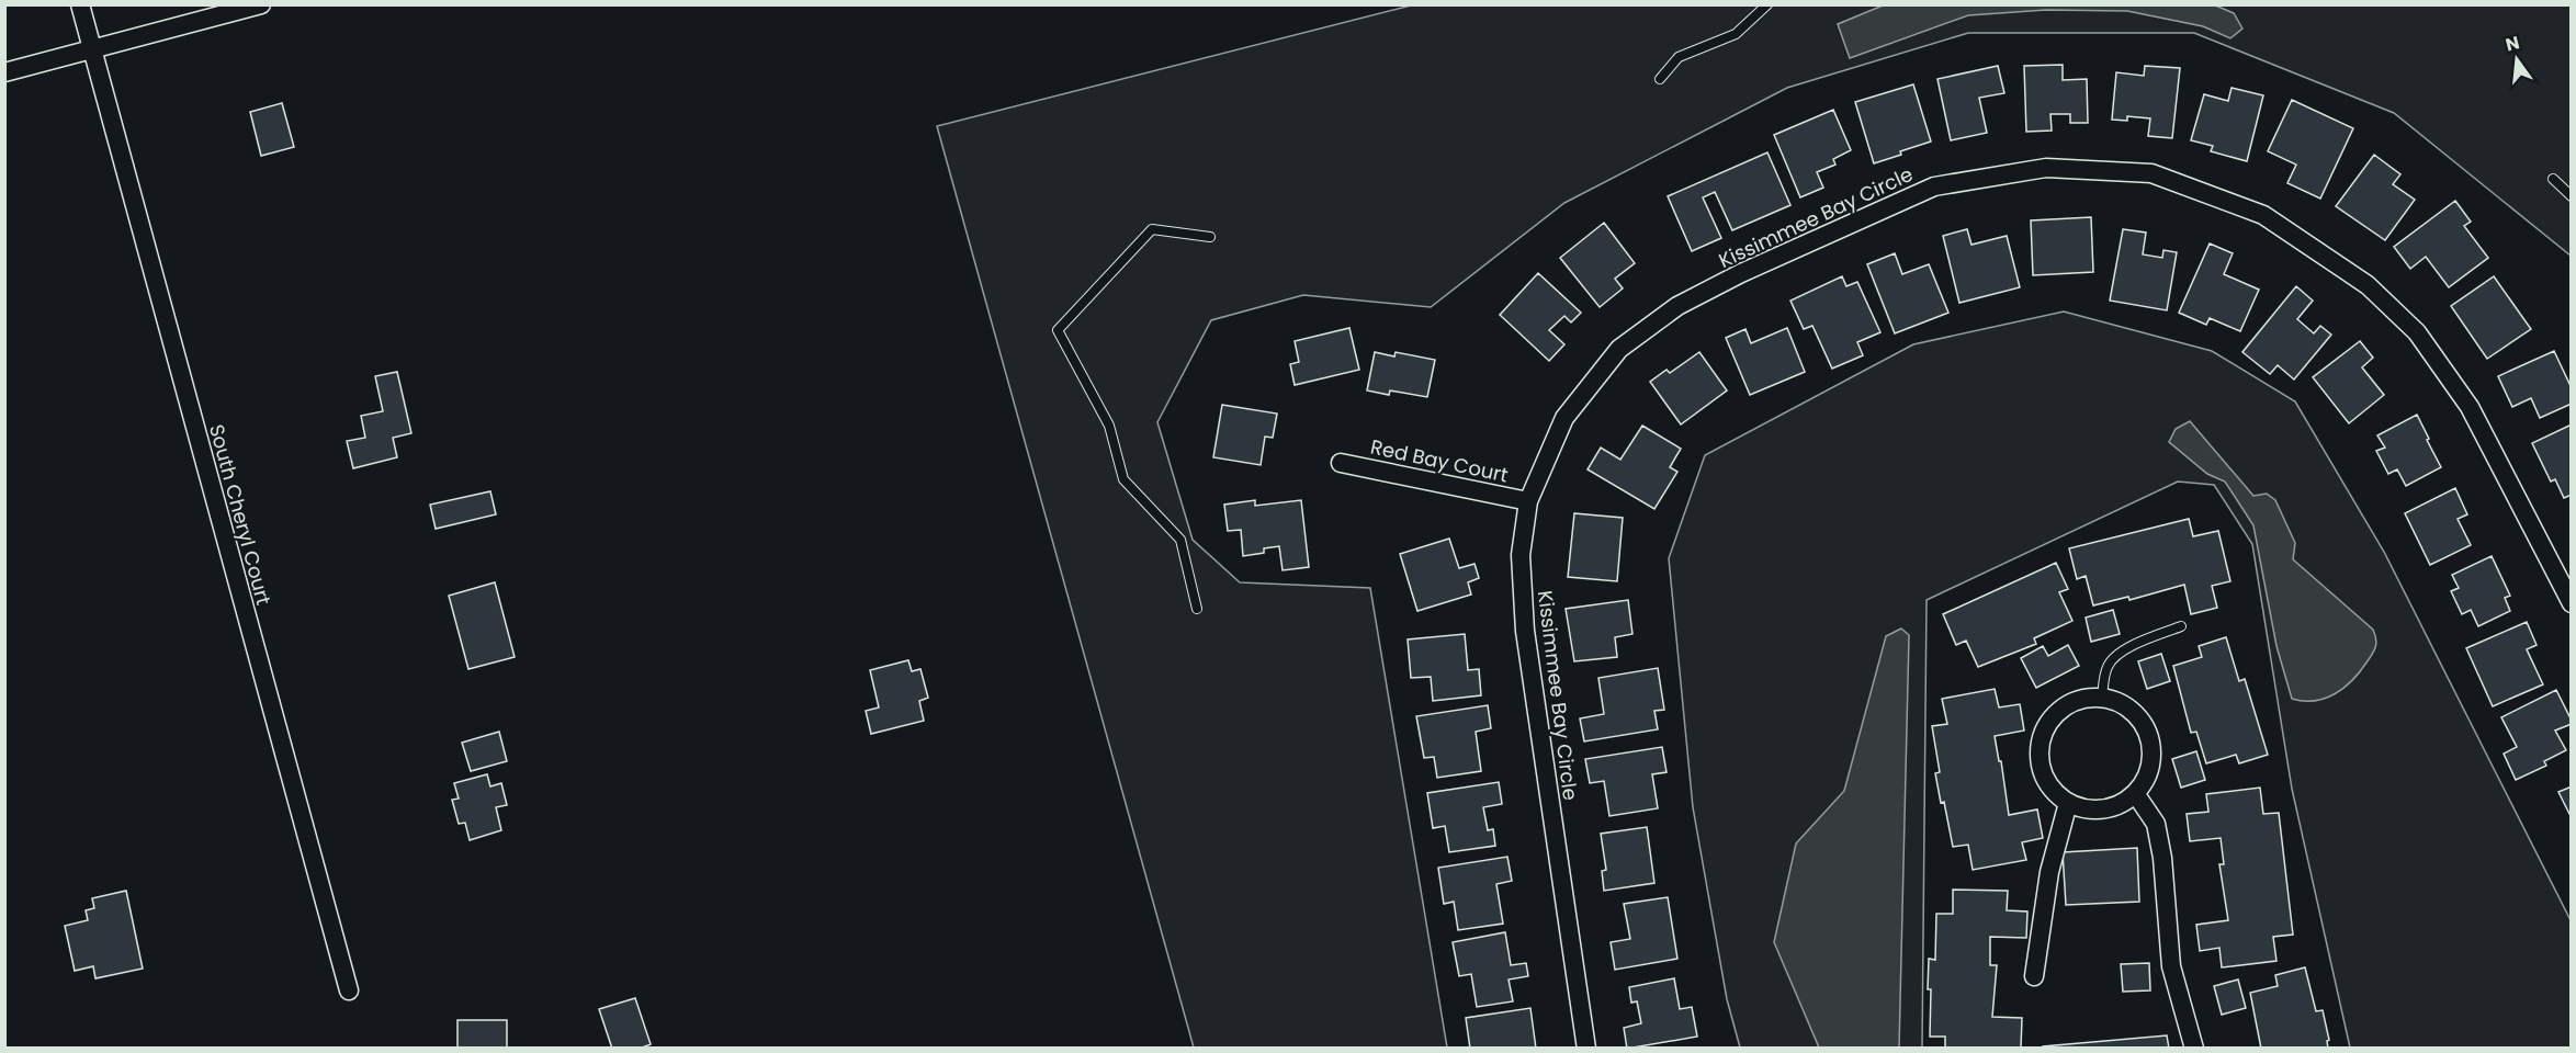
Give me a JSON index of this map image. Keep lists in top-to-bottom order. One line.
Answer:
{"streets":{"street":["Kissimmee Bay Circle","Red Bay Court","South Cheryl Court"]},"crossings":[["Kissimmee Bay Circle","Red Bay Court"]],"north":"top"}
